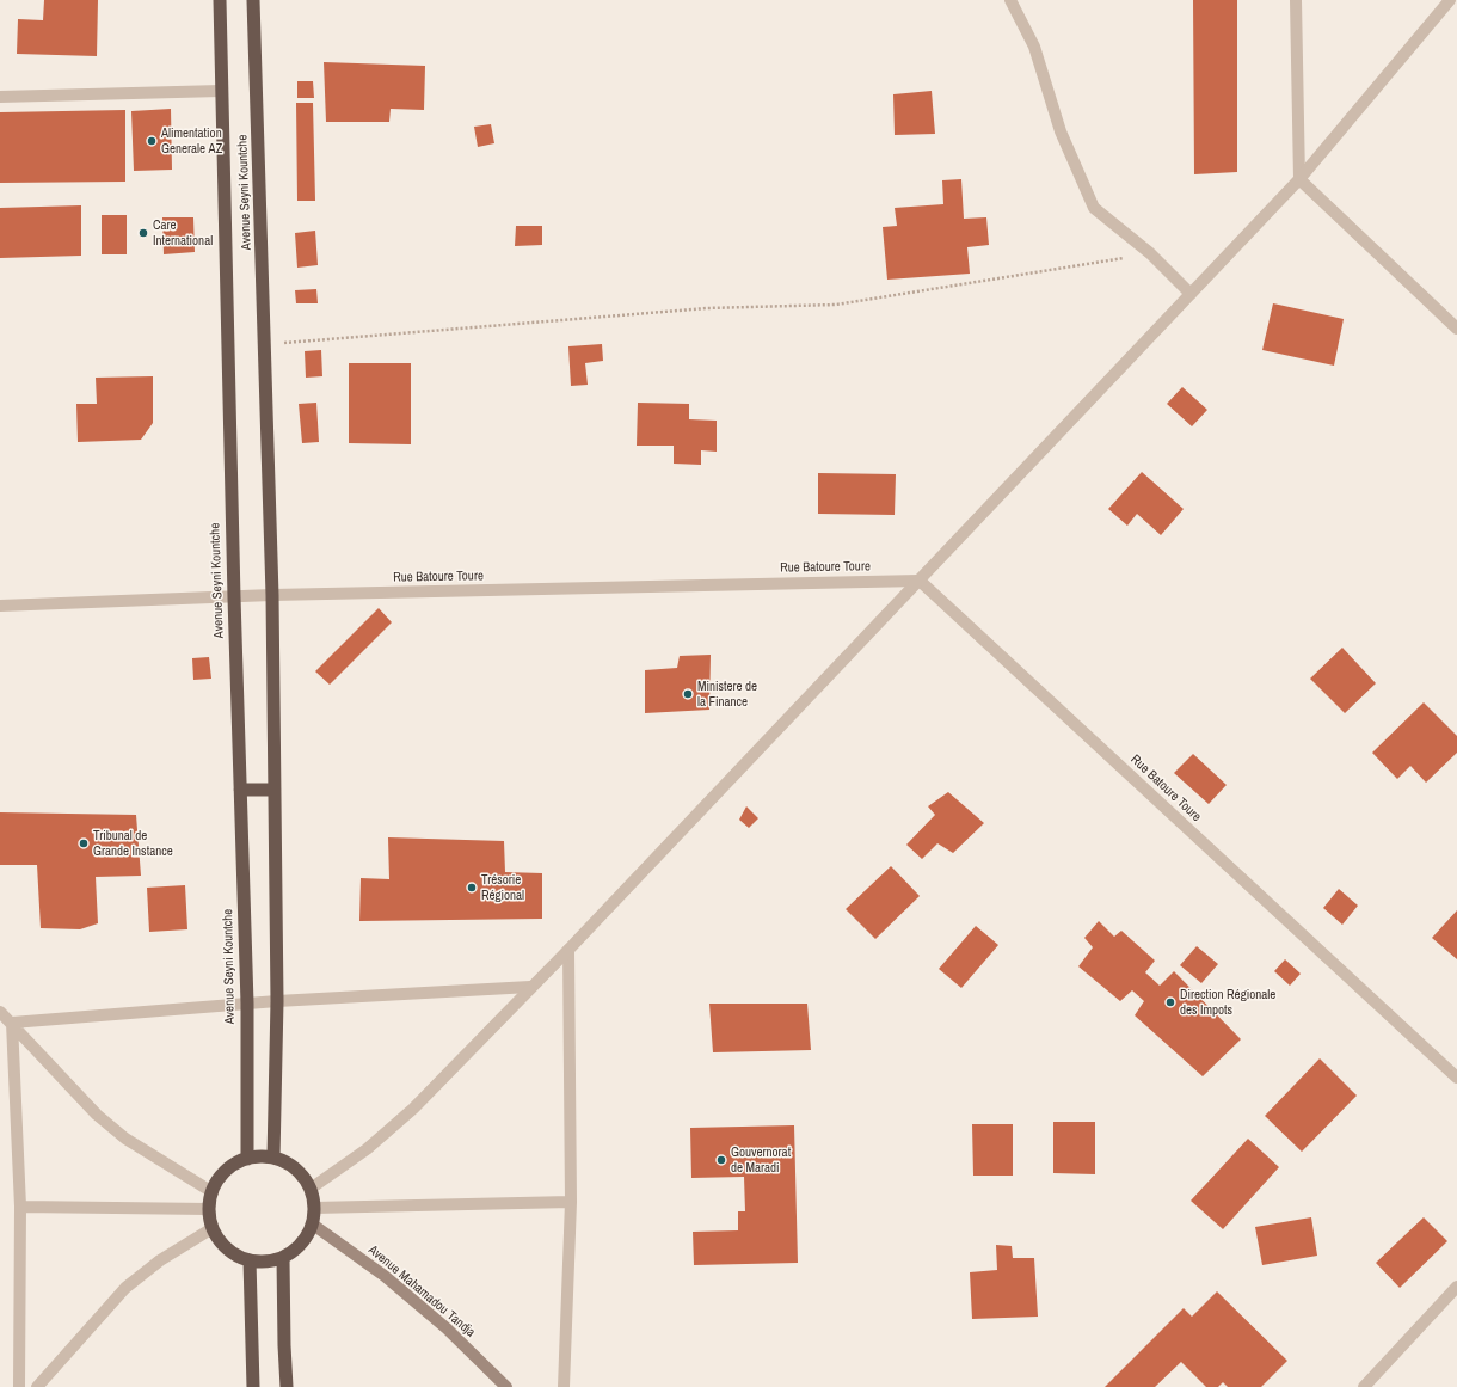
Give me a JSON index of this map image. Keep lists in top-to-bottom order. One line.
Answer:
{"streets":{"highway":["Avenue Seyni Kountche"],"main road":["Avenue Mahamadou Tandja"],"street":["Rue Batoure Toure"]},"crossings":[["Avenue Seyni Kountche","Rue Batoure Toure"],["Avenue Seyni Kountche","Avenue Mahamadou Tandja"]],"places":["Alimentation Generale AZ","Care International","Ministere de la Finance","Tribunal de Grande Instance","Trésorie Régional","Direction Régionale des Impots","Gouvernorat de Maradi"]}
